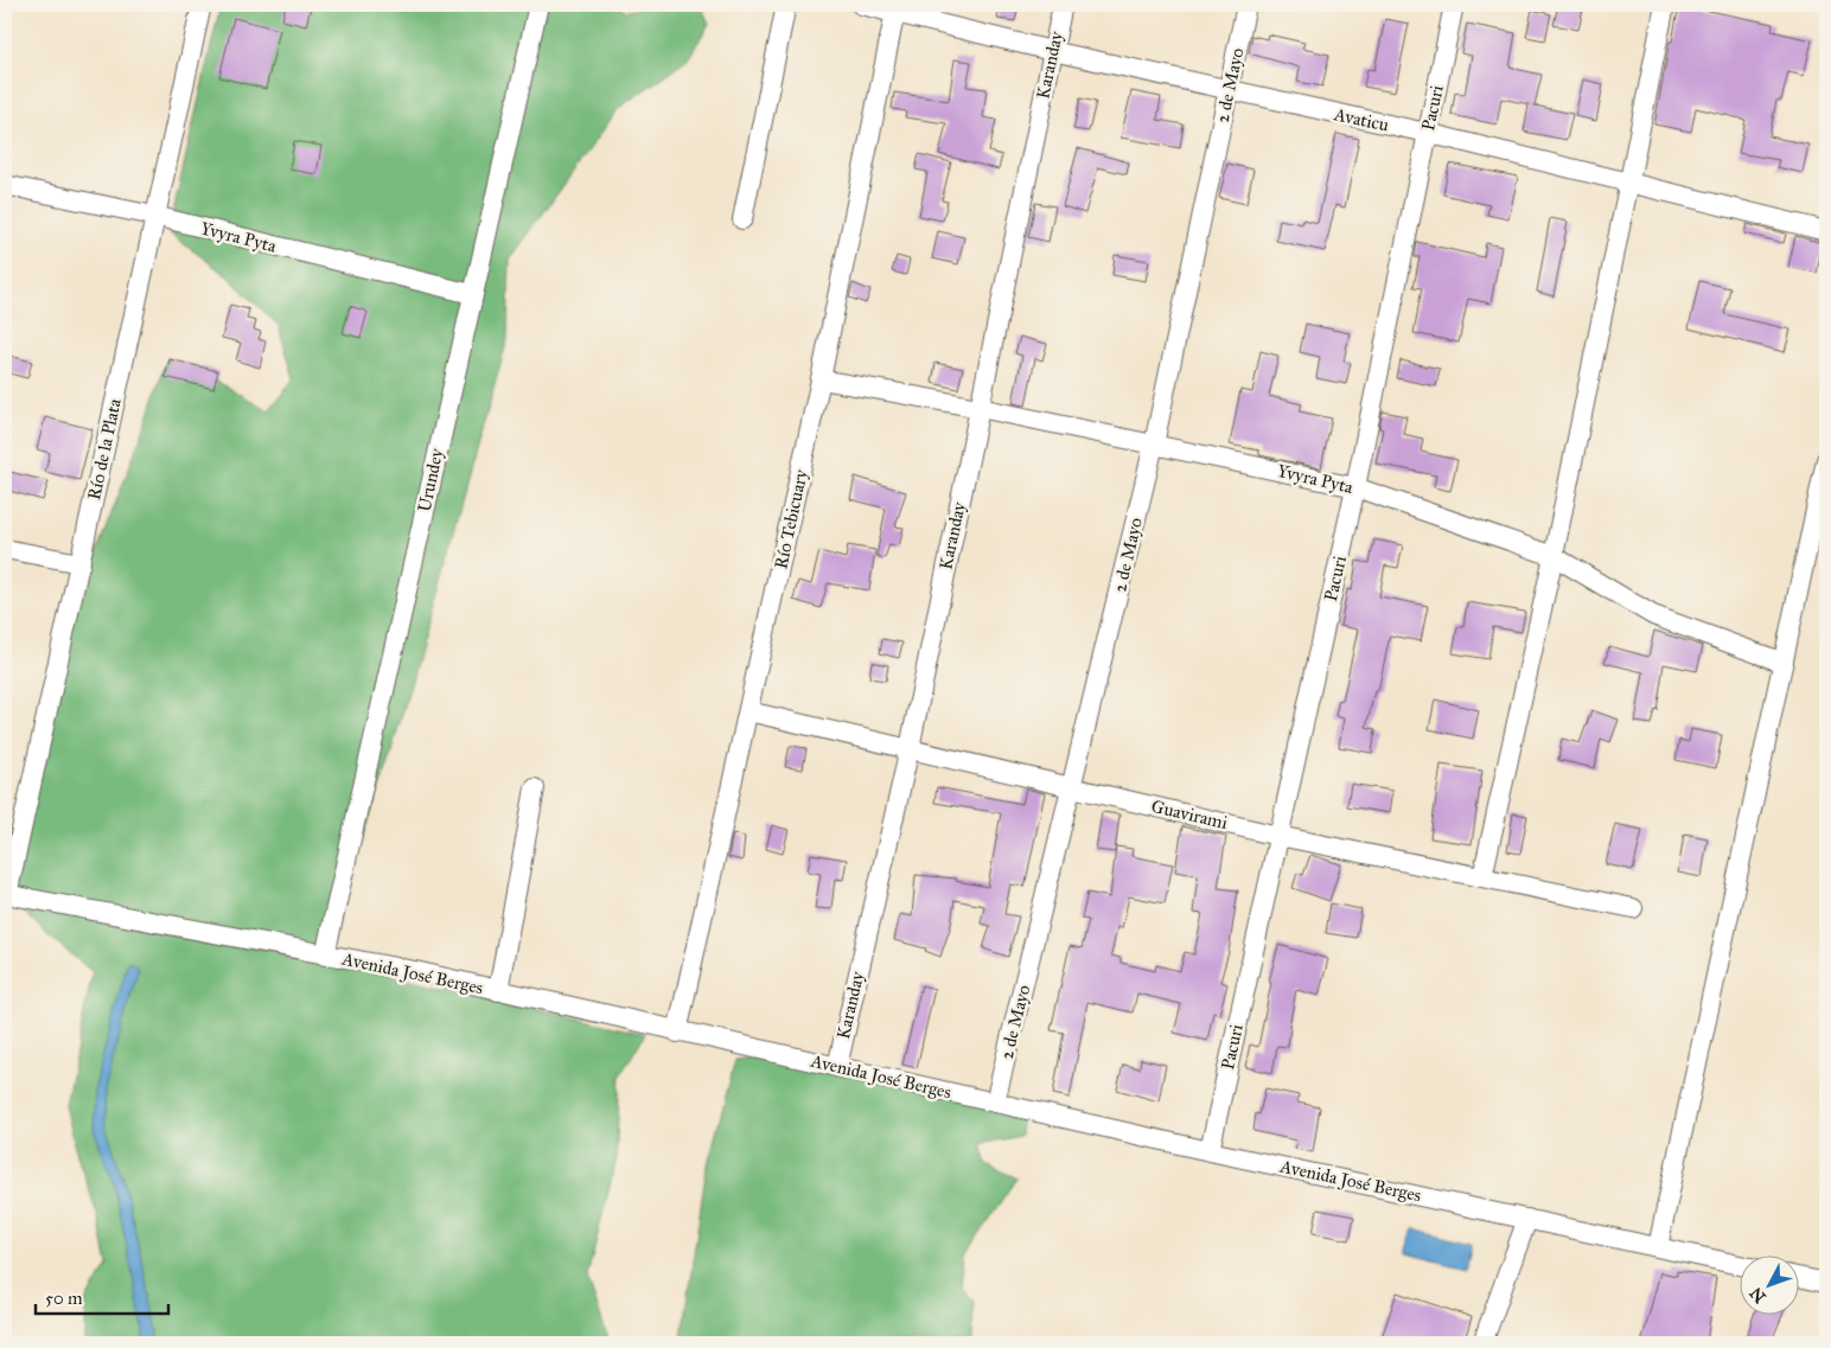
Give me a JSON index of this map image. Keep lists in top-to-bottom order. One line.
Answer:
{"streets":{"street":["Karanday","2 de Mayo","Pacuri","Avaticu","Yvyra Pyta","Río de la Plata","Urundey","Río Tebicuary","Guavirami","Avenida José Berges"]},"crossings":[["Karanday","Avaticu"],["Karanday","Yvyra Pyta"],["Karanday","Guavirami"],["Karanday","Avenida José Berges"],["2 de Mayo","Avaticu"],["2 de Mayo","Yvyra Pyta"],["2 de Mayo","Guavirami"],["2 de Mayo","Avenida José Berges"],["Pacuri","Avaticu"],["Pacuri","Yvyra Pyta"],["Pacuri","Guavirami"],["Pacuri","Avenida José Berges"],["Avaticu","Río Tebicuary"],["Yvyra Pyta","Río de la Plata"],["Yvyra Pyta","Urundey"],["Yvyra Pyta","Río Tebicuary"],["Río de la Plata","Avenida José Berges"],["Urundey","Avenida José Berges"],["Río Tebicuary","Guavirami"],["Río Tebicuary","Avenida José Berges"]],"scale_bar":"50 m","north":"bottom left"}
